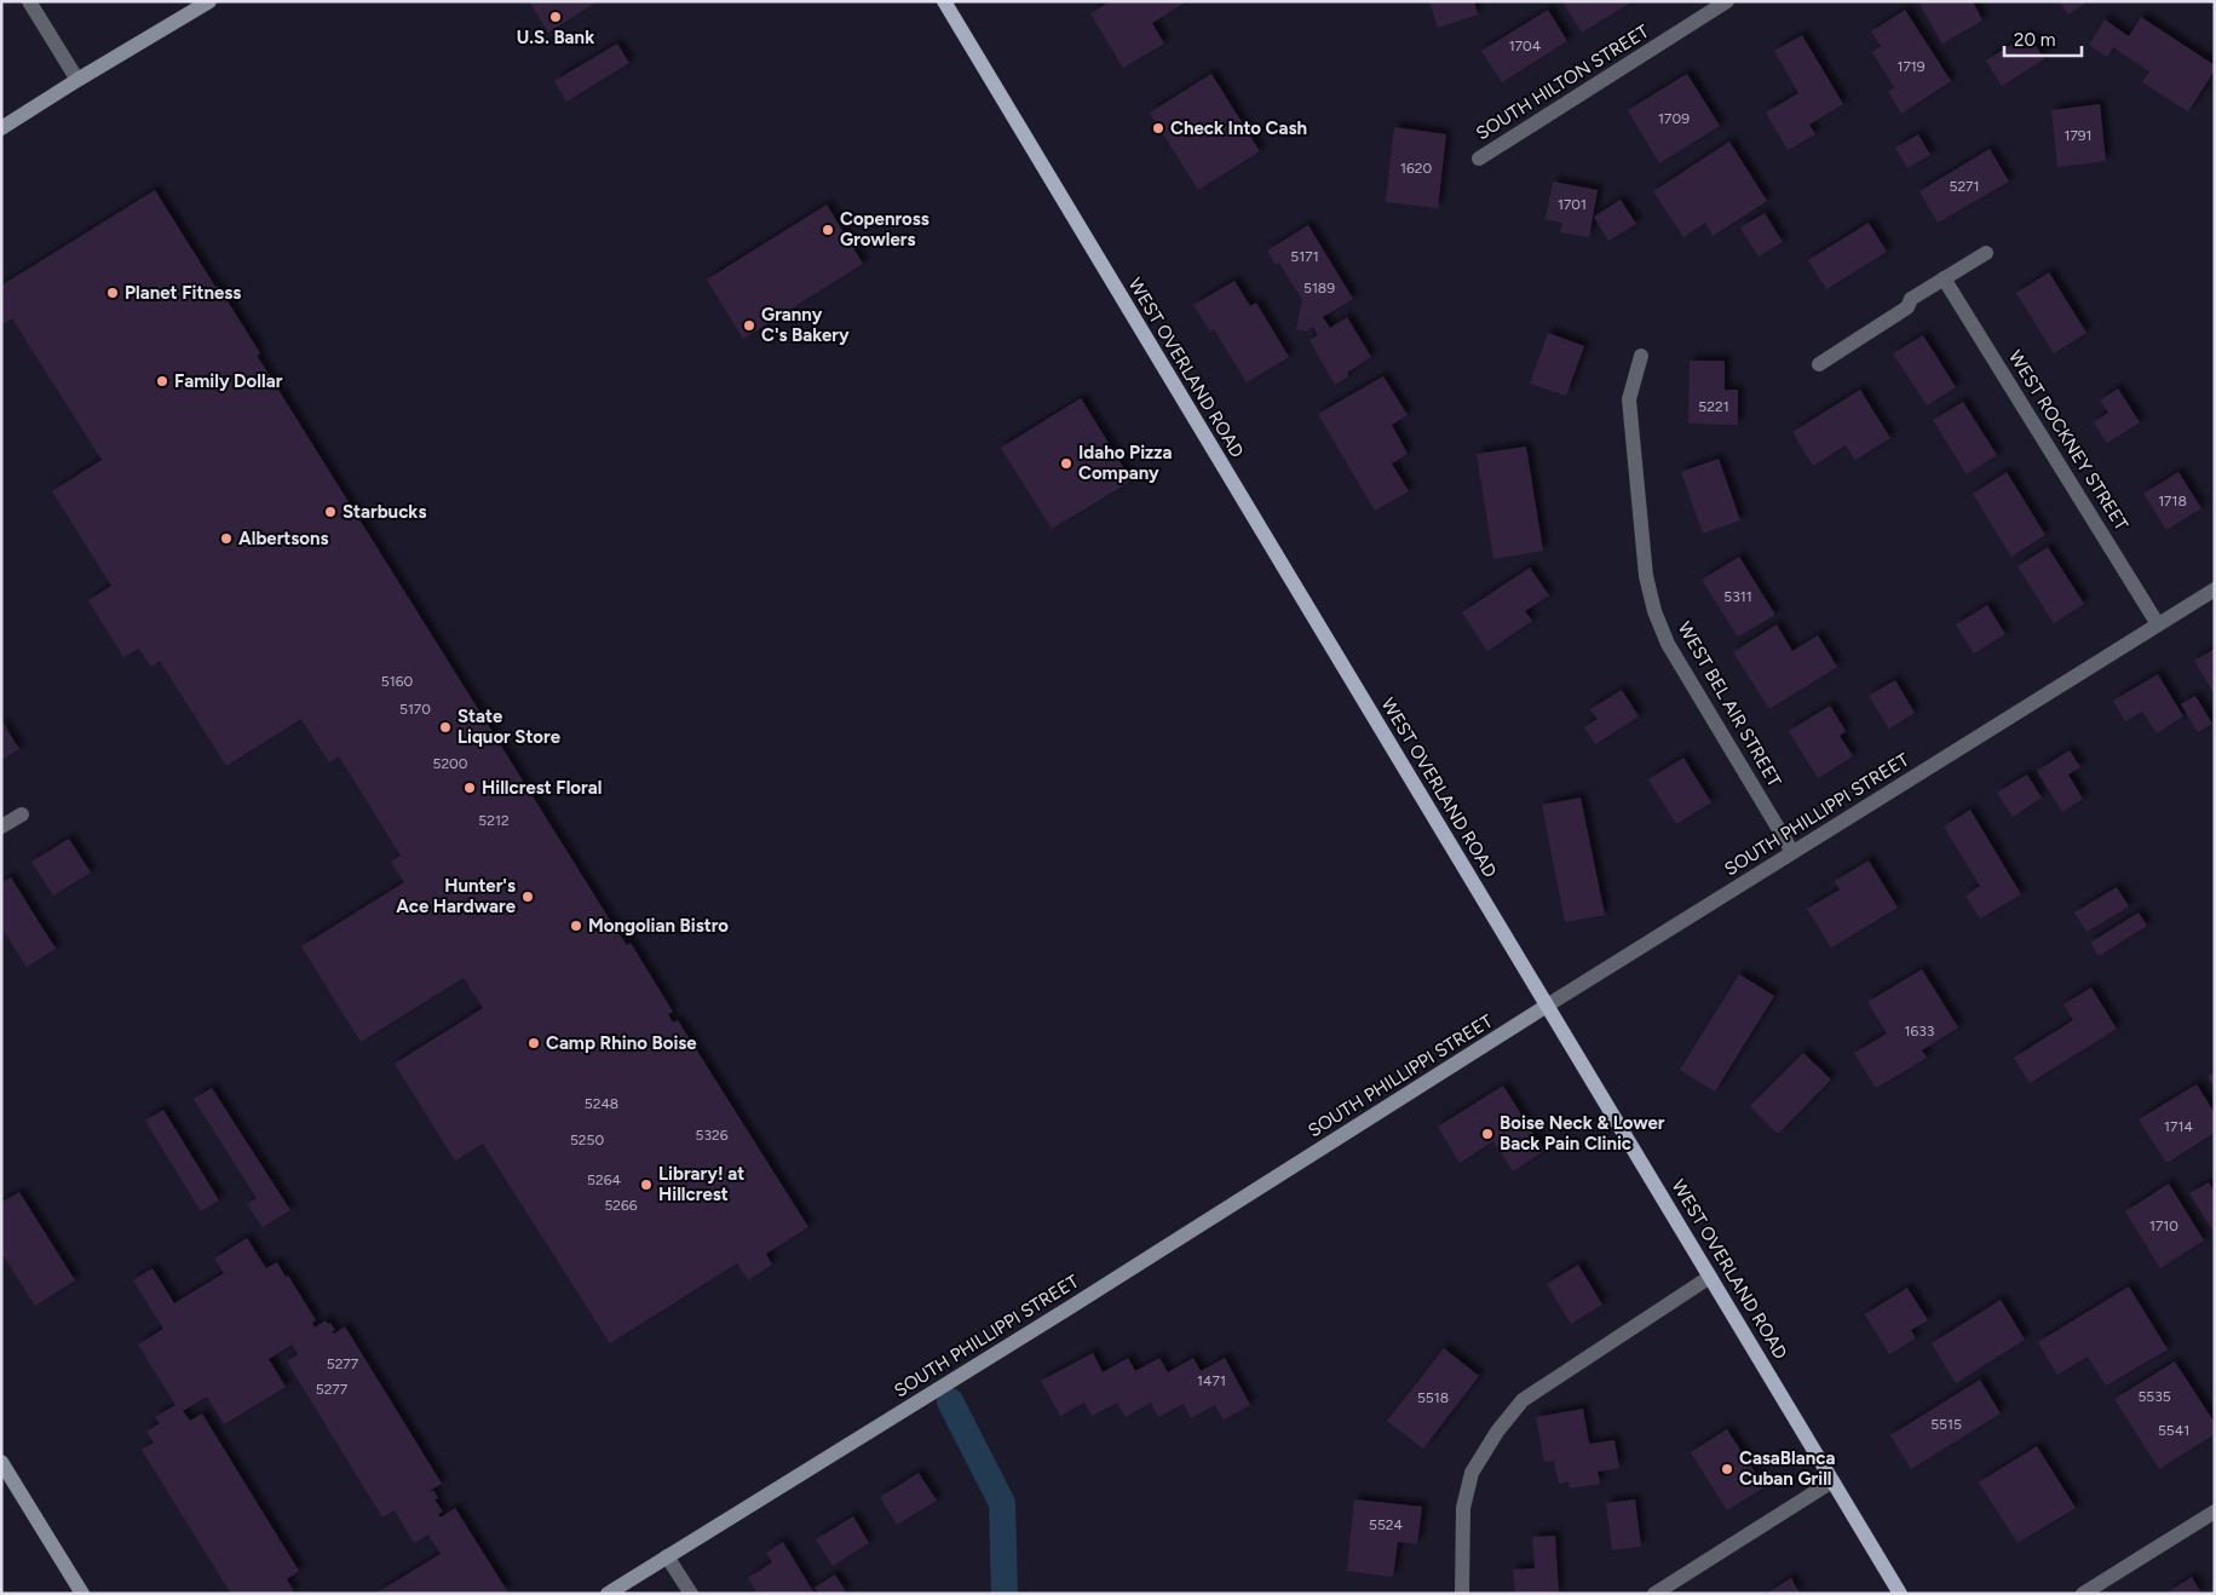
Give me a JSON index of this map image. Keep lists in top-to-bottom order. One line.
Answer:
{"streets":{"main road":["WEST OVERLAND ROAD"],"street":["SOUTH HILTON STREET","WEST ROCKNEY STREET","WEST BEL AIR STREET","SOUTH PHILLIPPI STREET"]},"crossings":[["WEST OVERLAND ROAD","SOUTH PHILLIPPI STREET"],["WEST ROCKNEY STREET","SOUTH PHILLIPPI STREET"],["WEST BEL AIR STREET","SOUTH PHILLIPPI STREET"]],"places":["U.S. Bank","Check Into Cash","Copenross Growlers","Planet Fitness","Granny C's Bakery","Family Dollar","Idaho Pizza Company","Starbucks","Albertsons","State Liquor Store","Hillcrest Floral","Hunter's Ace Hardware","Mongolian Bistro","Camp Rhino Boise","Boise Neck & Lower Back Pain Clinic","Library! at Hillcrest","CasaBlanca Cuban Grill"],"house_numbers":["1704","1719","1709","1791","1620","5271","1701","5171","5189","5221","1718","5311","5160","5170","5200","5212","1633","5248","1714","5326","5250","5264","5266","1710","5277","1471","5277","5535","5518","5515","5541","5524"],"scale_bar":"20 m"}
